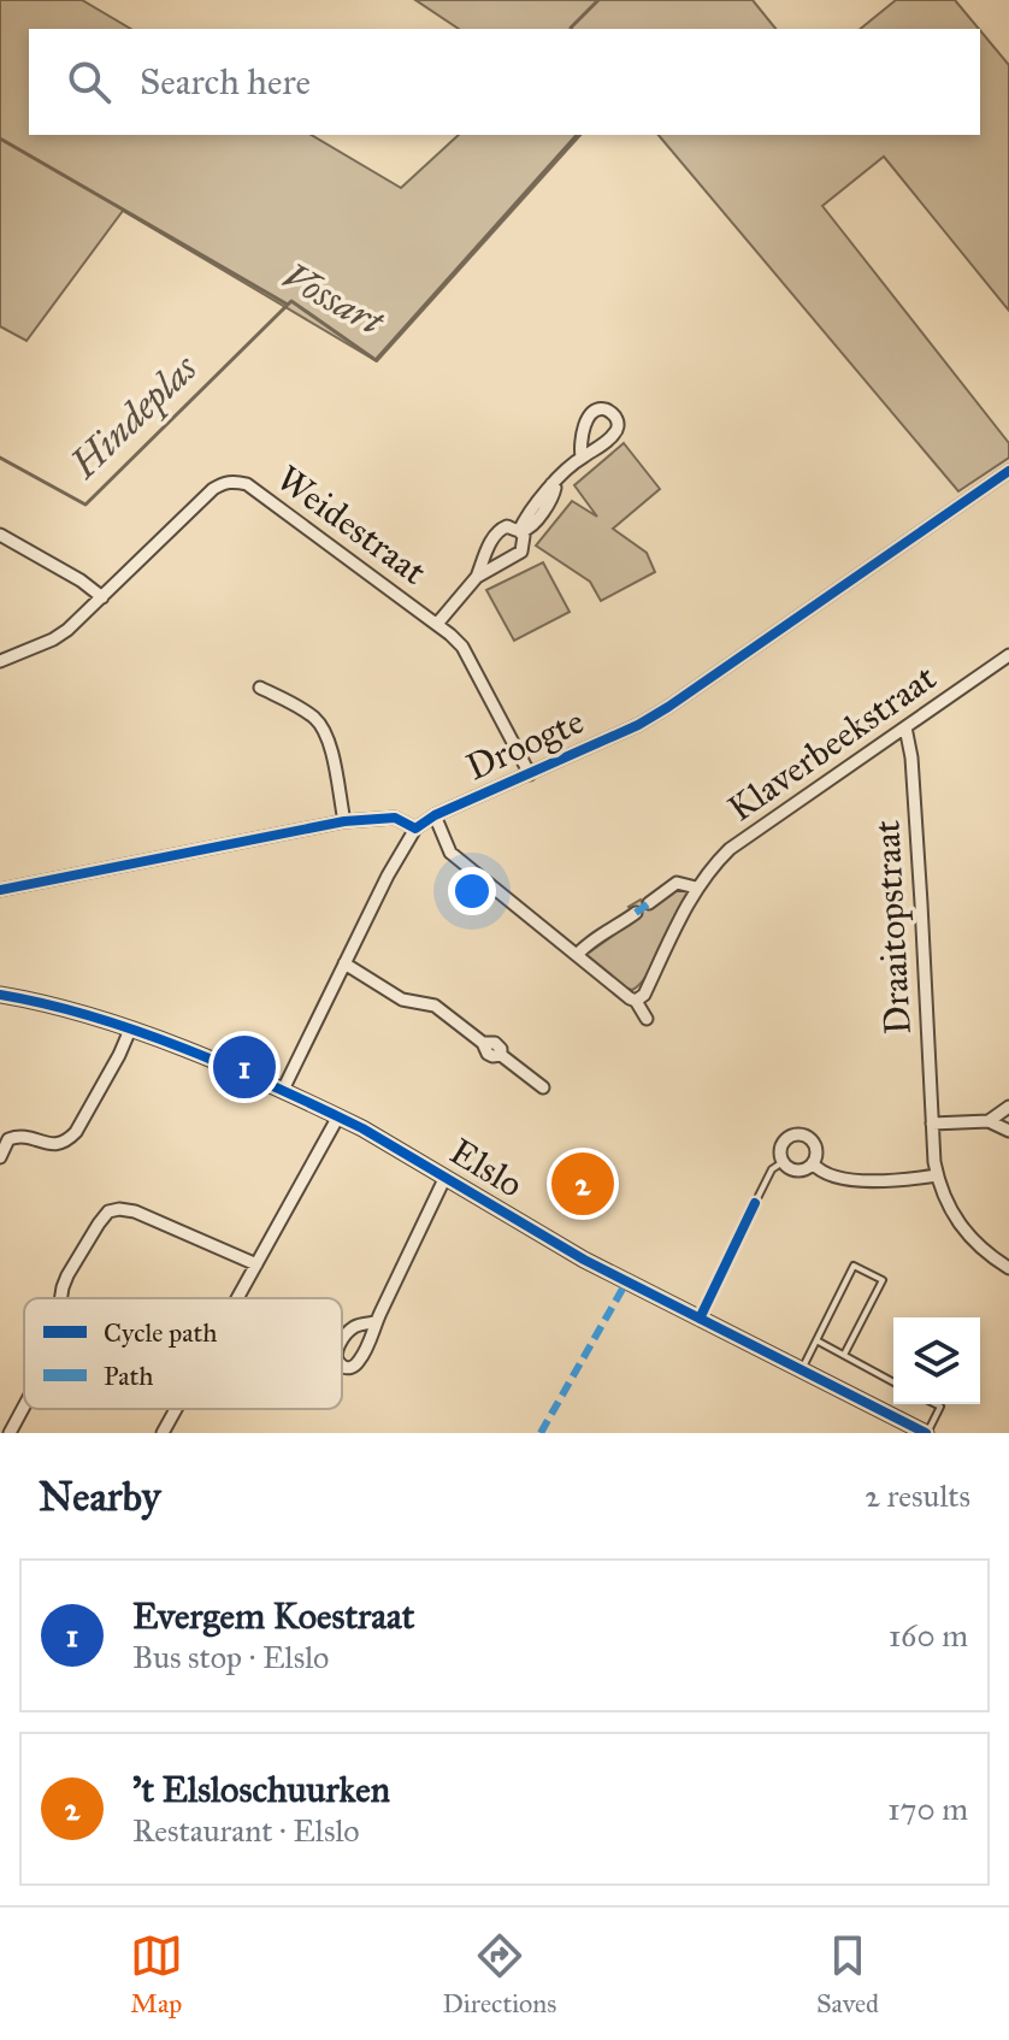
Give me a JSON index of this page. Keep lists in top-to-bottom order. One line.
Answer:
{"streets":{"street":["Weidestraat","Klaverbeekstraat","Droogte","Draaitopstraat","Elslo"]},"crossings":[["Weidestraat","Droogte"],["Klaverbeekstraat","Draaitopstraat"]],"water":["Vossart","Hindeplas"],"legend":["Cycle path","Path"],"page":{"search":"Search here","pins":["1","2"],"heading":["Nearby","2 results"],"list":[{"mark":"1","name":"Evergem Koestraat","note":"Bus stop · Elslo","value":"160 m"},{"mark":"2","name":"'t Elsloschuurken","note":"Restaurant · Elslo","value":"170 m"}],"nav":["Map","Directions","Saved"]}}
